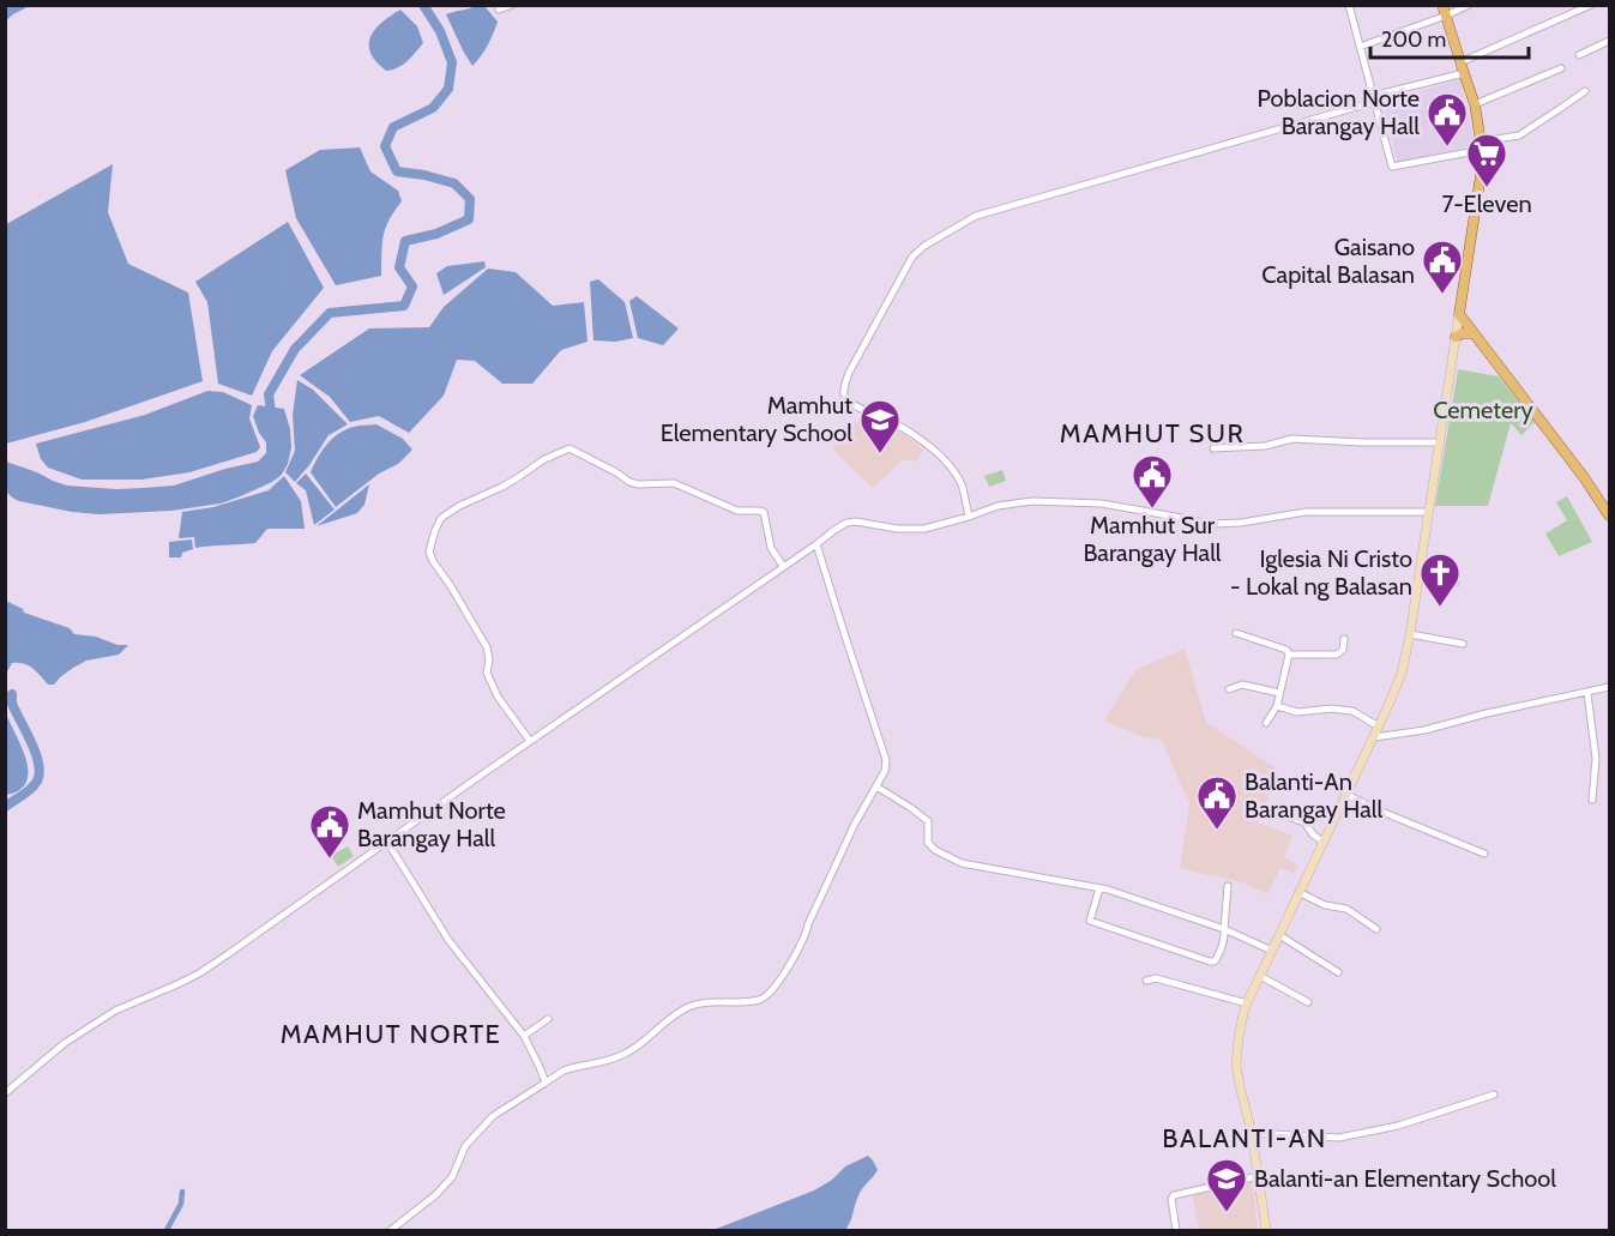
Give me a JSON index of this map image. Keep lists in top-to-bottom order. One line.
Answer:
{"districts":["MAMHUT SUR","MAMHUT NORTE","BALANTI-AN"],"parks":["Cemetery"],"places":{"public building":["Poblacion Norte Barangay Hall","Gaisano Capital Balasan","Mamhut Sur Barangay Hall","Balanti-An Barangay Hall","Mamhut Norte Barangay Hall"],"supermarket":["7-Eleven"],"school or university":["Mamhut Elementary School","Balanti-an Elementary School"],"church":["Iglesia Ni Cristo - Lokal ng Balasan"]},"scale_bar":"200 m"}
